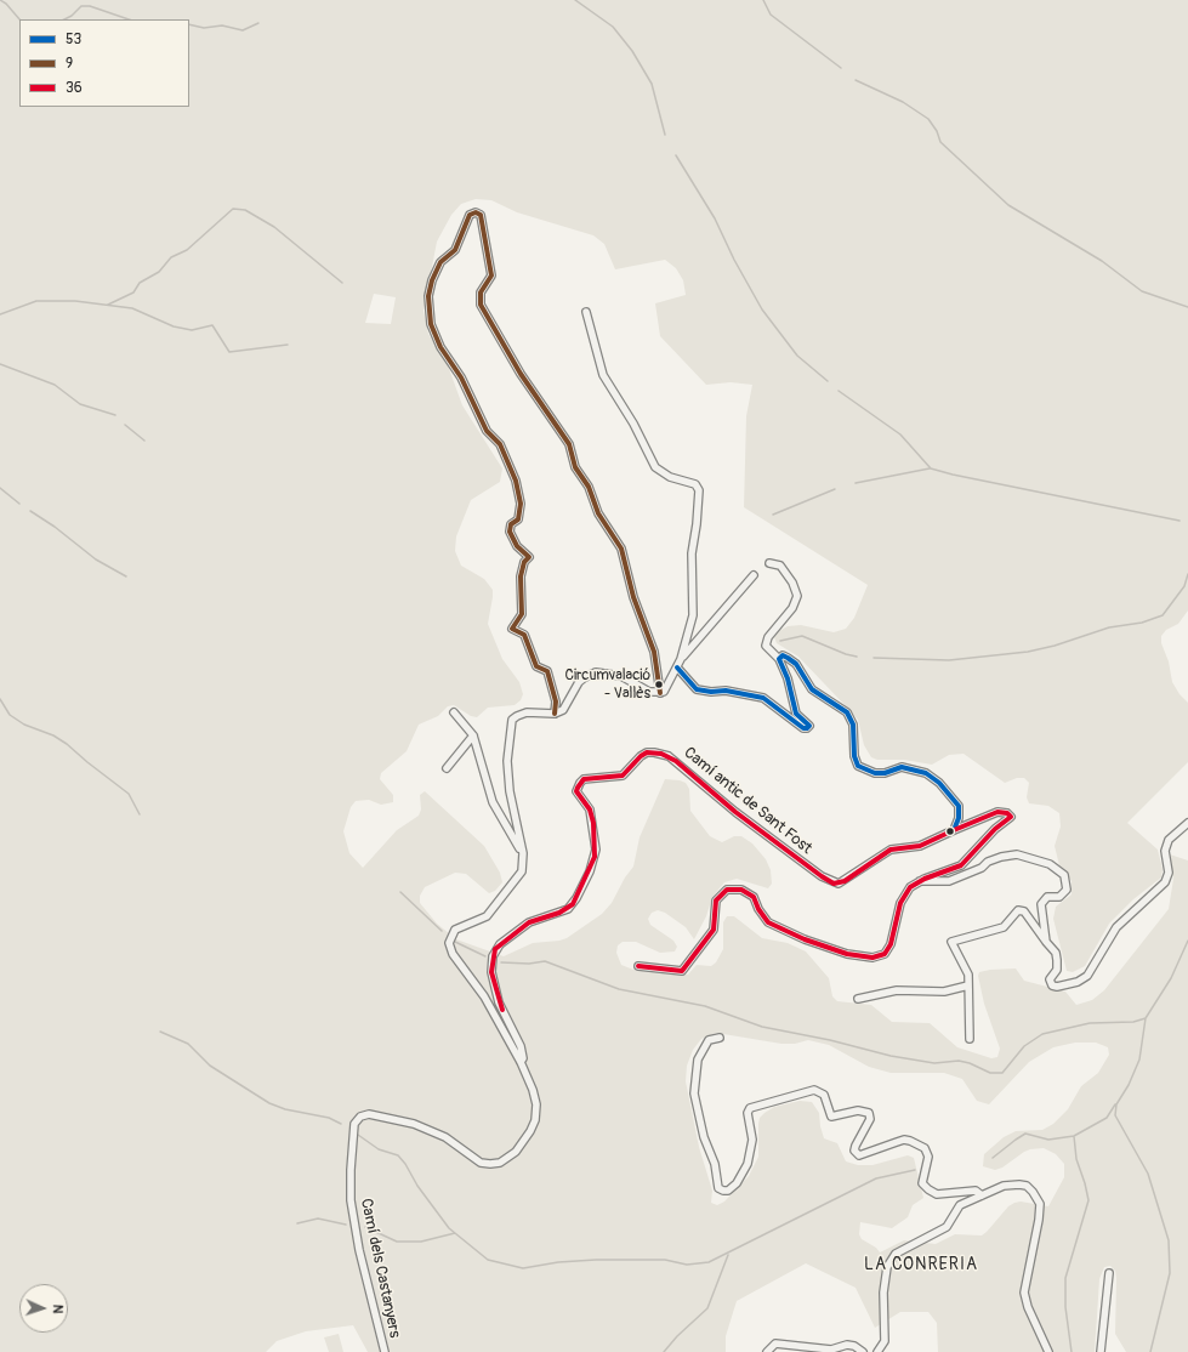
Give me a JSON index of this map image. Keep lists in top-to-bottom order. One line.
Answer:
{"streets":{"street":["Camí antic de Sant Fost","Camí dels Castanyers"]},"crossings":[["Camí antic de Sant Fost","Camí dels Castanyers"]],"districts":["LA CONRERIA"],"places":["Circumvalació - Vallès"],"lines":["transit line 9","transit line 53","transit line 36"],"legend":["53","9","36"],"north":"right"}
